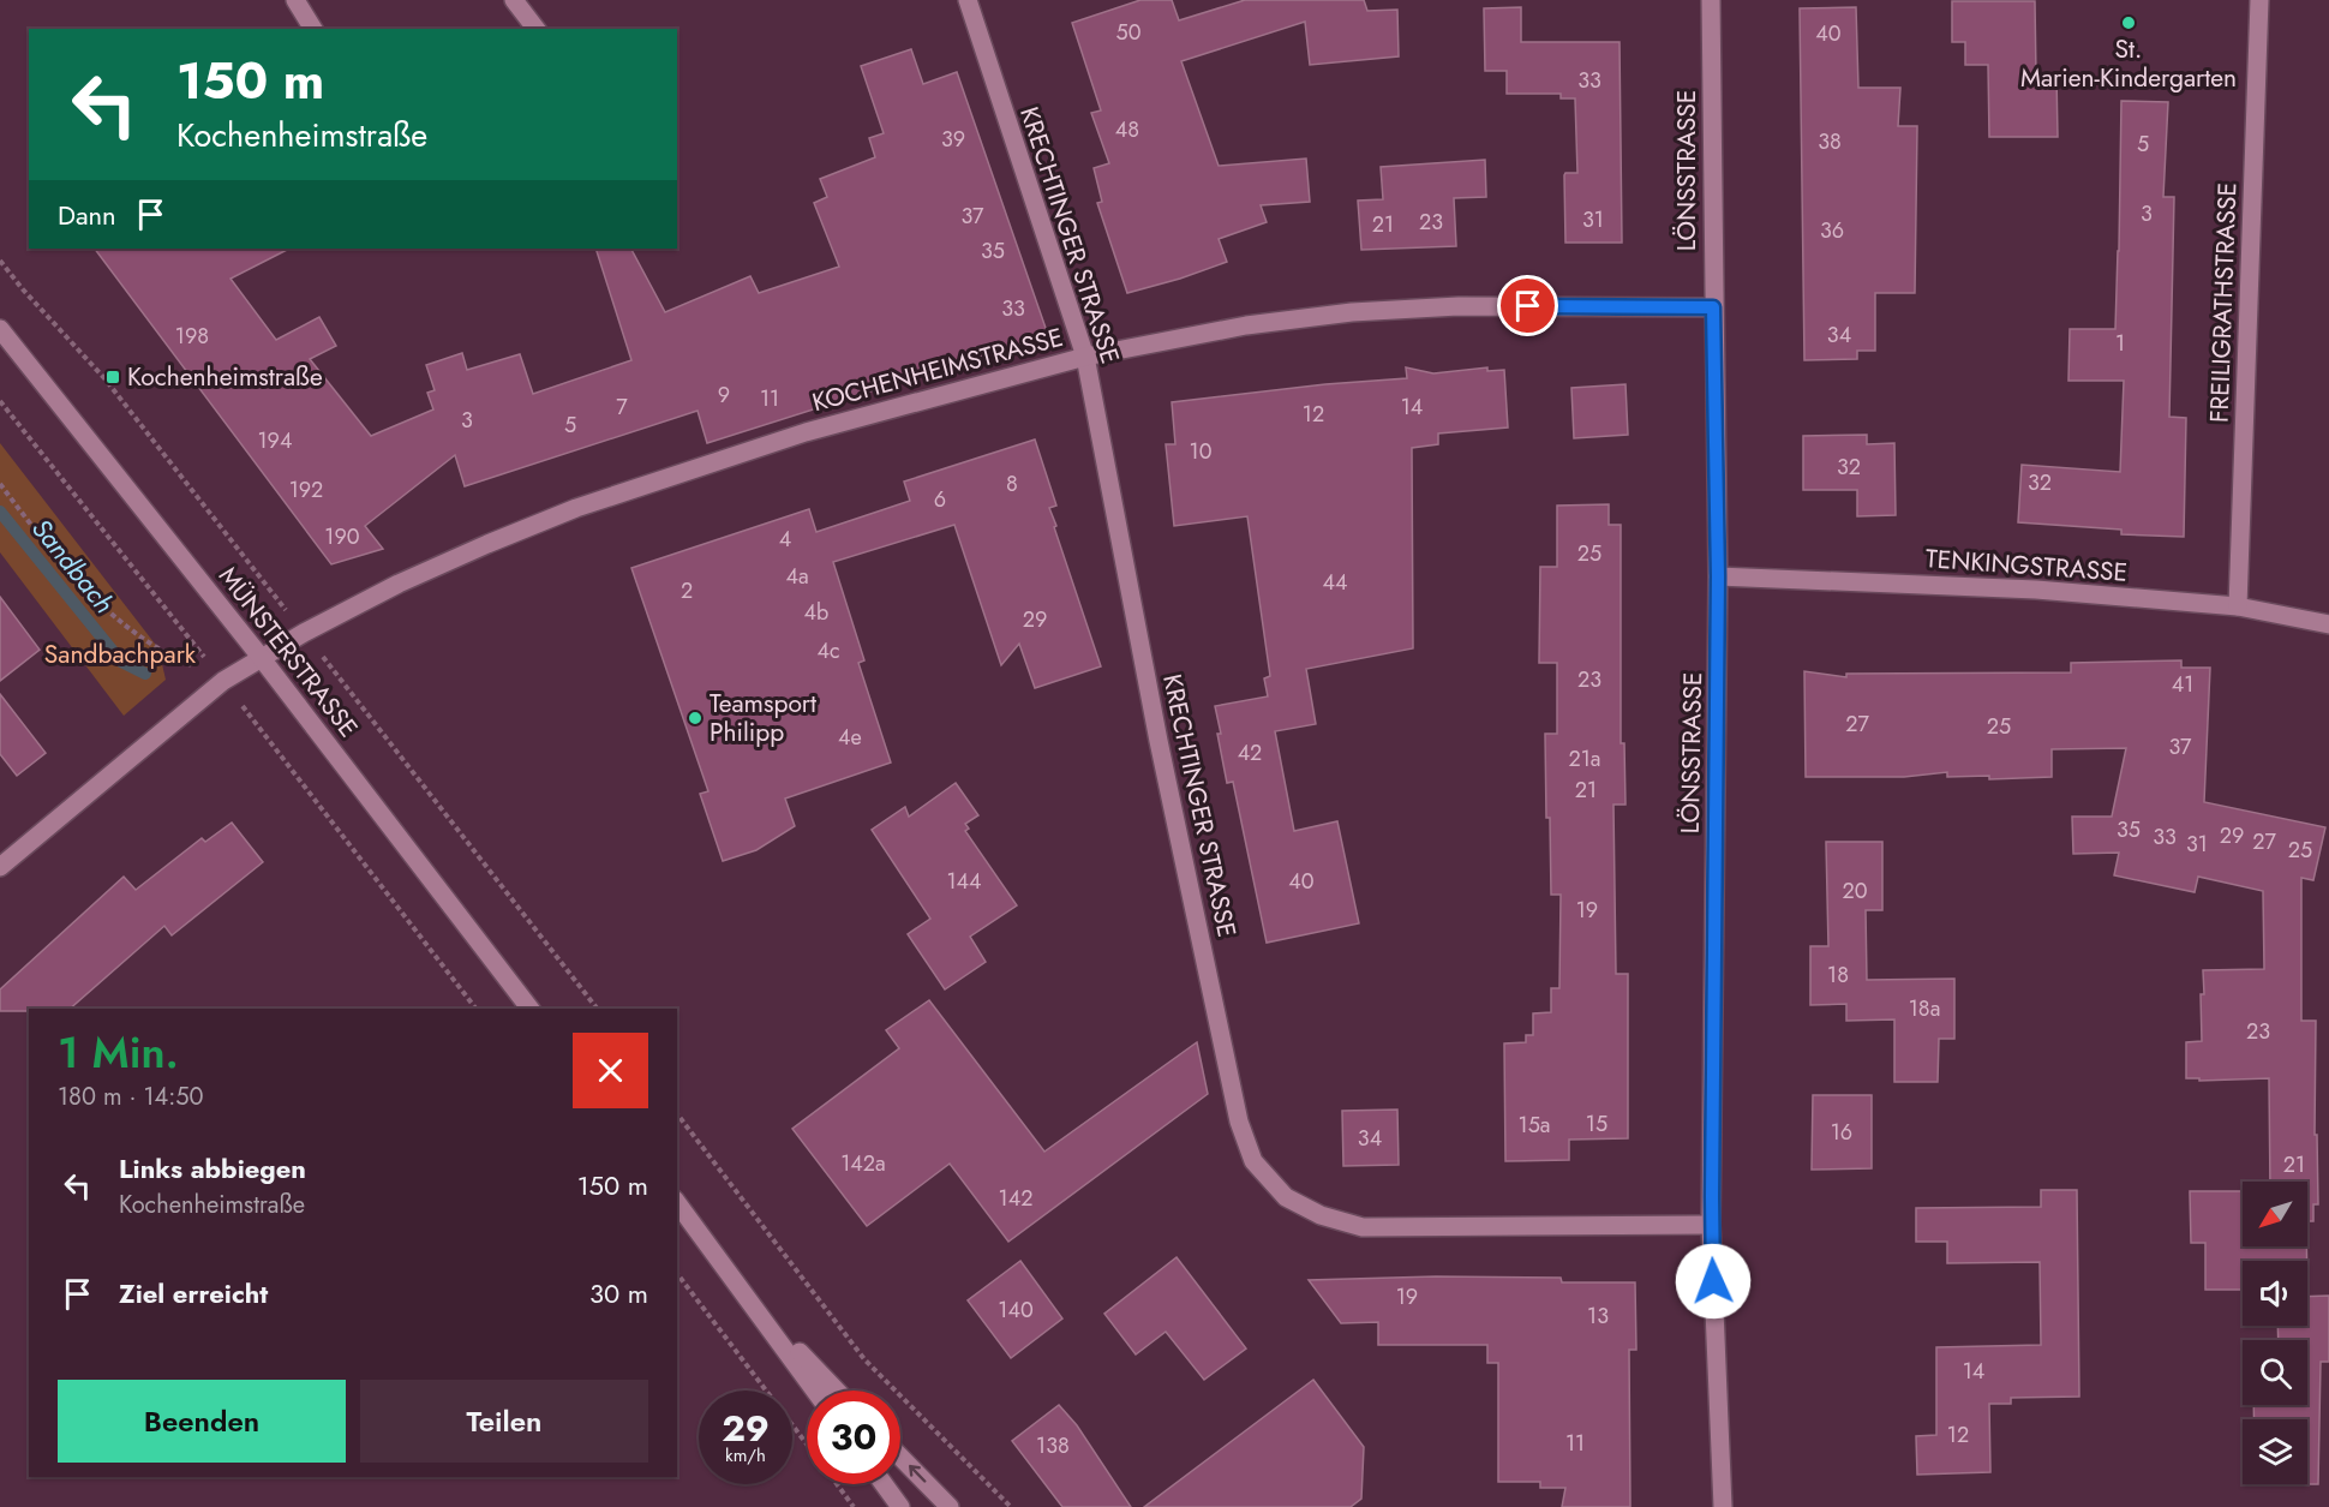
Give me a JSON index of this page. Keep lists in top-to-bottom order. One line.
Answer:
{"streets":{"street":["LÖNSSTRASSE","KRECHTINGER STRASSE","FREILIGRATHSTRASSE","KOCHENHEIMSTRASSE","TENKINGSTRASSE","MÜNSTERSTRASSE"]},"crossings":[["LÖNSSTRASSE","KRECHTINGER STRASSE"],["LÖNSSTRASSE","KOCHENHEIMSTRASSE"],["LÖNSSTRASSE","TENKINGSTRASSE"],["KRECHTINGER STRASSE","KOCHENHEIMSTRASSE"],["FREILIGRATHSTRASSE","TENKINGSTRASSE"],["KOCHENHEIMSTRASSE","MÜNSTERSTRASSE"]],"water":["Sandbach"],"parks":["Sandbachpark"],"places":{"other":["St. Marien-Kindergarten","Teamsport Philipp"],"transit":["Kochenheimstraße"]},"house_numbers":["50","40","33","48","39","38","5","3","37","31","23","21","36","35","33","34","198","1","9","11","7","14","12","3","5","194","10","32","32","8","192","6","190","4","25","4a","44","2","4b","29","4c","23","41","27","25","4e","37","42","21a","21","35","29","33","27","31","25","144","40","20","19","18","18a","23","15","15a","16","34","142a","21","142","19","140","13","14","12","11","138"],"north":"bottom left","page":{"turn":["150 m","Kochenheimstraße"],"then":"Dann","heading":["1 Min.","180 m · 14:50"],"list":[{"name":"Links abbiegen","note":"Kochenheimstraße","value":"150 m"},{"name":"Ziel erreicht","value":"30 m"}],"buttons":["Beenden","Teilen"],"speed":"29 km/h","limit":"30"}}
